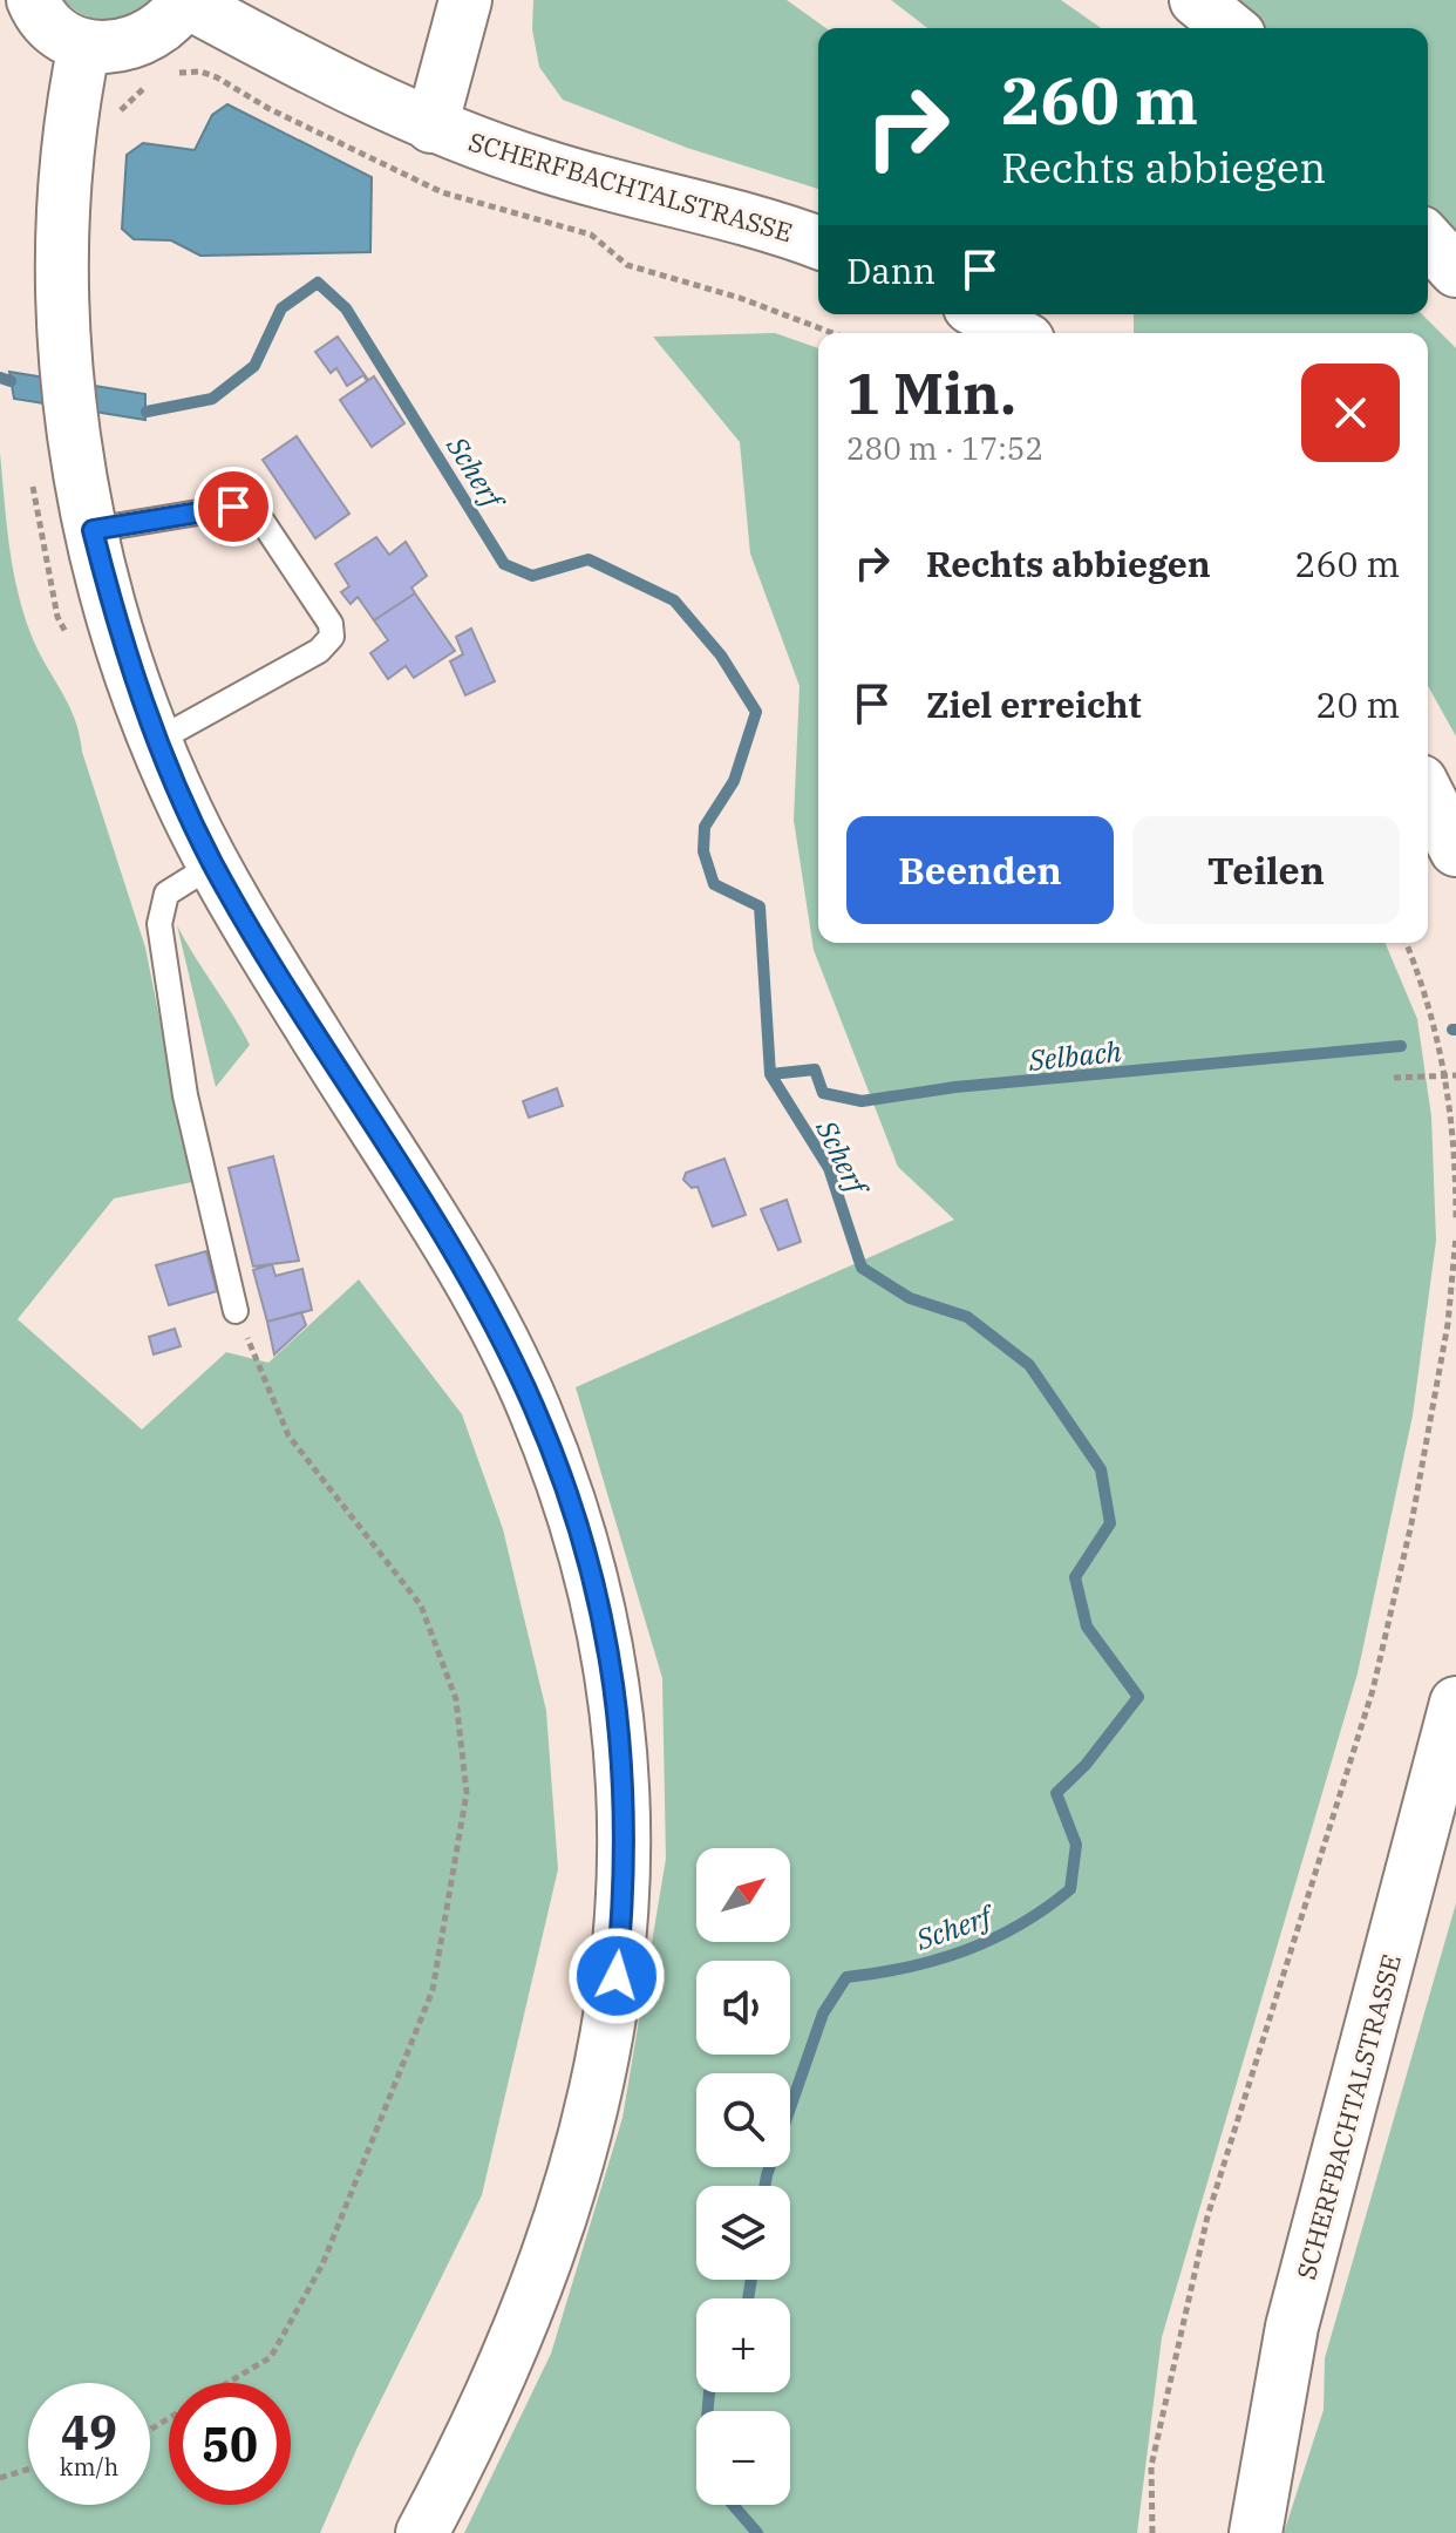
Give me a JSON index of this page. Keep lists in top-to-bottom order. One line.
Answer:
{"streets":{"main road":["SCHERFBACHTALSTRASSE"]},"water":["Scherf","Selbach"],"north":"top right","page":{"turn":["260 m","Rechts abbiegen"],"then":"Dann","heading":["1 Min.","280 m · 17:52"],"list":[{"name":"Rechts abbiegen","value":"260 m"},{"name":"Ziel erreicht","value":"20 m"}],"buttons":["Beenden","Teilen"],"map_buttons":["+","−"],"speed":"49 km/h","limit":"50"}}
